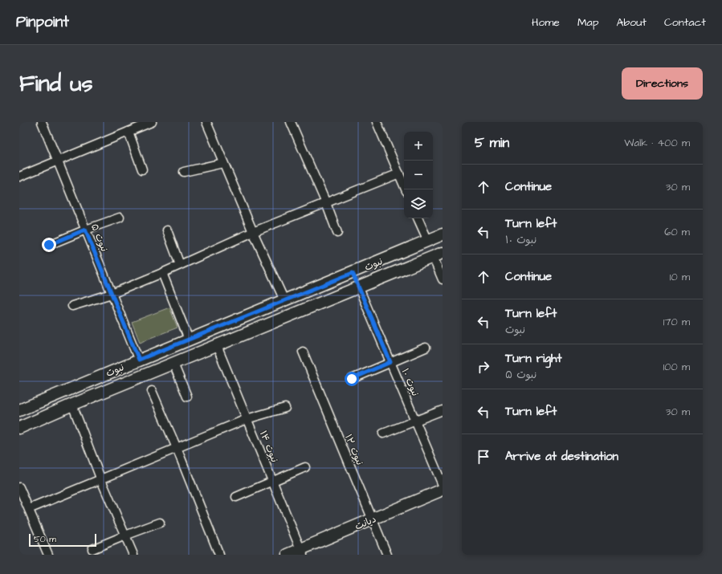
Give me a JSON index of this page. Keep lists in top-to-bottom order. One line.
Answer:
{"streets":{"main road":["نبوت","دیانت"],"street":["نبوت ۵","نبوت ۱۰","نبوت ۱۴","نبوت ۱۲"]},"crossings":[["نبوت ۵","نبوت"],["نبوت","نبوت ۱۰"],["نبوت","نبوت ۱۴"],["نبوت ۱۴","دیانت"],["نبوت ۱۲","دیانت"]],"scale_bar":"50 m","page":{"header":"Pinpoint","nav":["Home","Map","About","Contact"],"buttons":"Directions","title":"Find us","heading":["5 min","Walk · 400 m"],"map_buttons":["+","−"],"list":[["Continue","30 m"],["Turn left","نبوت ۱۰","60 m"],["Continue","10 m"],["Turn left","نبوت","170 m"],["Turn right","نبوت ۵","100 m"],["Turn left","30 m"],"Arrive at destination"],"scale":"50 m"}}
